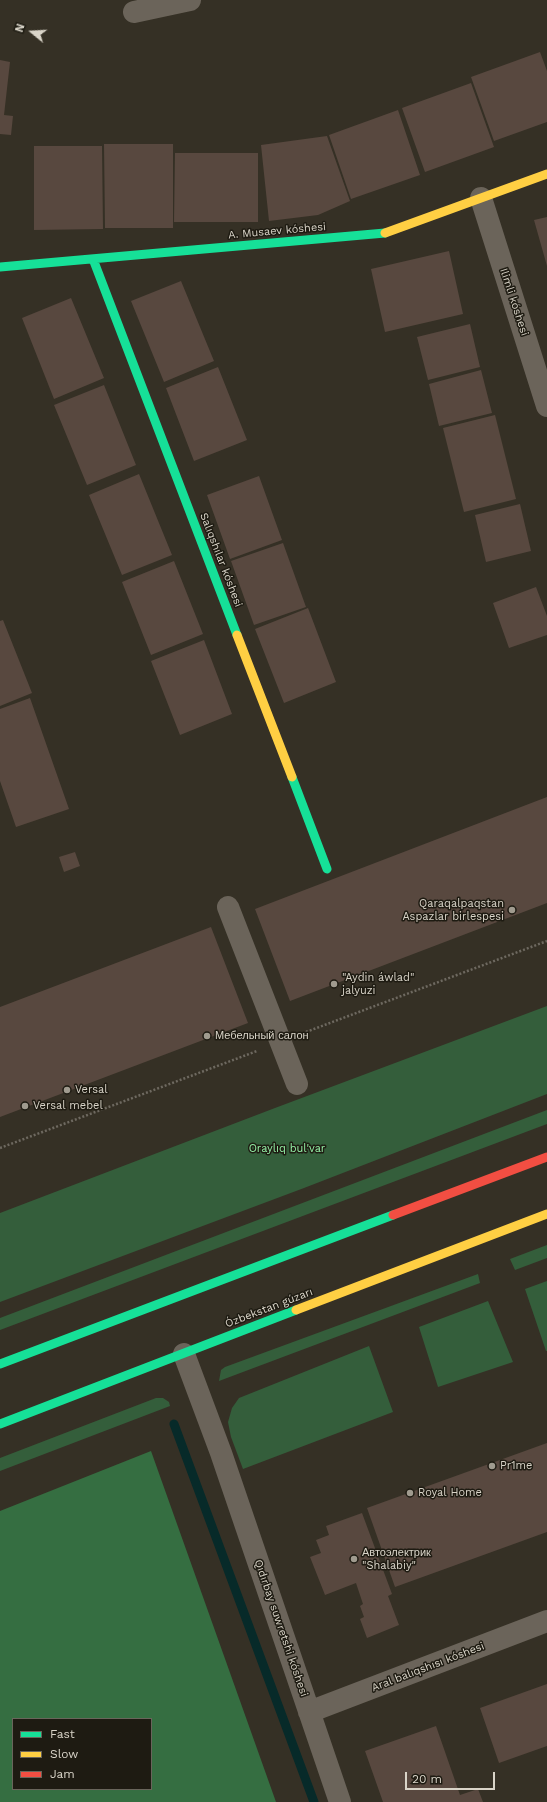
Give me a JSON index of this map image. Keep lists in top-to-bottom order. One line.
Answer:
{"streets":{"street":["A. Musaev kóshesi","Ilimli kóshesi","Salıqshılar kóshesi","Ózbekstan gúzarı","Qıdırbay suwretshi kóshesi","Aral balıqshısı kóshesi"]},"crossings":[["A. Musaev kóshesi","Ilimli kóshesi"],["A. Musaev kóshesi","Salıqshılar kóshesi"],["Ózbekstan gúzarı","Qıdırbay suwretshi kóshesi"],["Qıdırbay suwretshi kóshesi","Aral balıqshısı kóshesi"]],"parks":["Oraylıq bul'var"],"places":["Qaraqalpaqstan Aspazlar birlespesi","\"Aydin áwlad\" jalyuzi","Мебельный салон","Versal","Versal mebel","Pr1me","Royal Home","Автоэлектрик \"Shalabiy\""],"legend":["Fast","Slow","Jam"],"scale_bar":"20 m","north":"left"}
